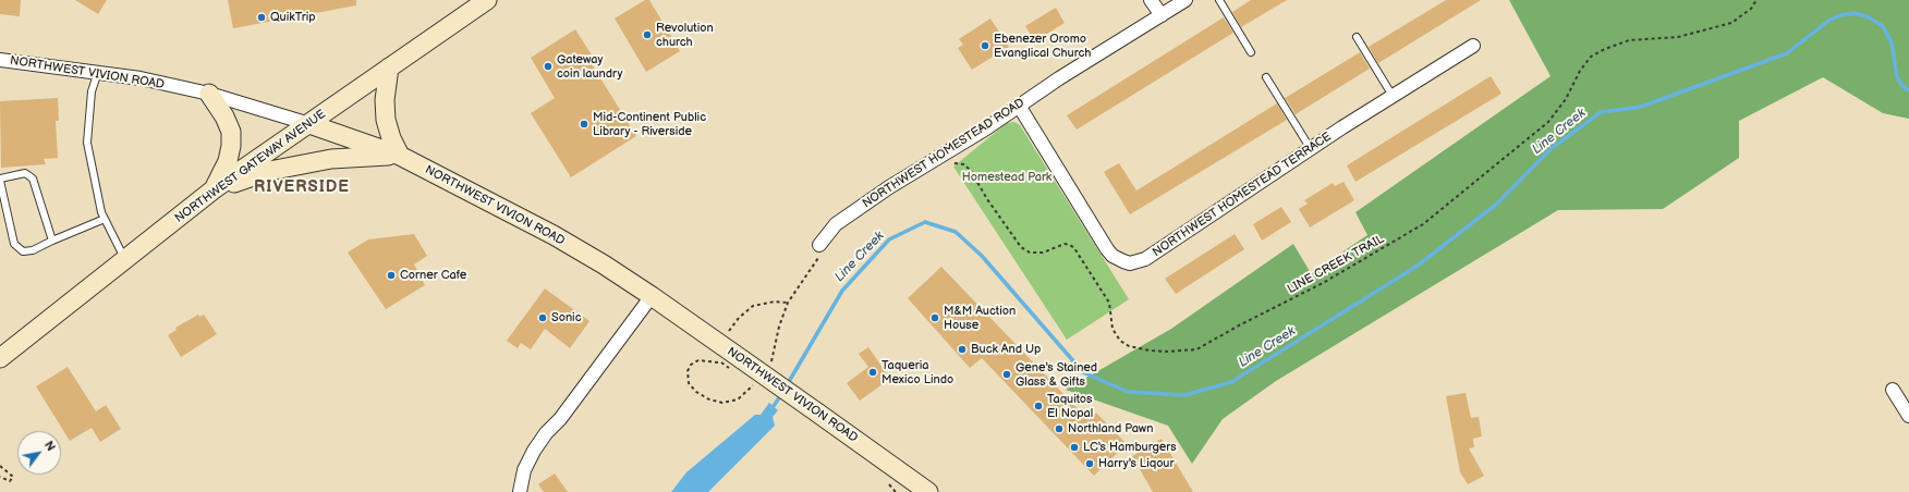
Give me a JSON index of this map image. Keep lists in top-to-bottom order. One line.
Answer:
{"streets":{"main road":["NORTHWEST VIVION ROAD","NORTHWEST GATEWAY AVENUE"],"street":["NORTHWEST HOMESTEAD ROAD","NORTHWEST HOMESTEAD TERRACE"],"path":["LINE CREEK TRAIL"]},"crossings":[["NORTHWEST VIVION ROAD","NORTHWEST GATEWAY AVENUE"],["NORTHWEST HOMESTEAD ROAD","NORTHWEST HOMESTEAD TERRACE"]],"districts":["RIVERSIDE"],"water":["Line Creek"],"parks":["Homestead Park"],"places":["QuikTrip","Revolution church","Ebenezer Oromo Evanglical Church","Gateway coin laundry","Mid-Continent Public Library - Riverside","Corner Cafe","Sonic","M&M Auction House","Buck And Up","Taqueria Mexico Lindo","Gene's Stained Glass & Gifts","Taquitos El Nopal","Northland Pawn","LC's Hamburgers","Harry's Liqour"],"north":"top right"}
